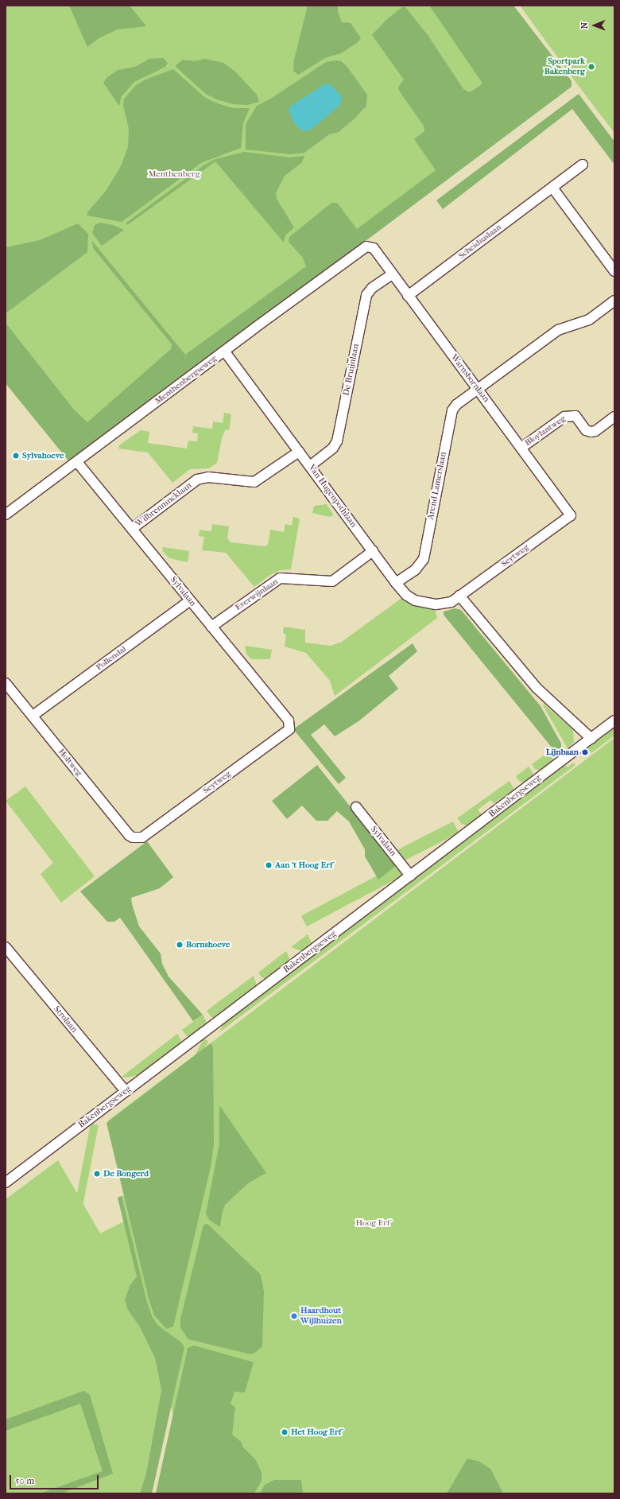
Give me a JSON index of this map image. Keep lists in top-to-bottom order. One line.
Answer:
{"streets":{"street":["Scheidiuslaan","De Bruijnlaan","Warnsbornlaan","Menthenbergseweg","Bloylantweg","Arend Lamerslaan","Van Hugenpothlaan","Wilbrennincklaan","Seytweg","Sylvalaan","Everwijnlaan","Pollendal","Holtweg","Bakenbergseweg","Strolaan"]},"crossings":[["Scheidiuslaan","Warnsbornlaan"],["De Bruijnlaan","Warnsbornlaan"],["De Bruijnlaan","Van Hugenpothlaan"],["Warnsbornlaan","Menthenbergseweg"],["Warnsbornlaan","Bloylantweg"],["Warnsbornlaan","Arend Lamerslaan"],["Warnsbornlaan","Seytweg"],["Menthenbergseweg","Van Hugenpothlaan"],["Menthenbergseweg","Sylvalaan"],["Arend Lamerslaan","Van Hugenpothlaan"],["Van Hugenpothlaan","Wilbrennincklaan"],["Van Hugenpothlaan","Seytweg"],["Van Hugenpothlaan","Everwijnlaan"],["Wilbrennincklaan","Sylvalaan"],["Seytweg","Sylvalaan"],["Seytweg","Holtweg"],["Sylvalaan","Everwijnlaan"],["Sylvalaan","Pollendal"],["Sylvalaan","Bakenbergseweg"],["Pollendal","Holtweg"],["Bakenbergseweg","Strolaan"]],"parks":["Menthenberg","Hoog Erf"],"places":["Sportpark Bakenberg","Sylvahoeve","Lijnbaan","Aan 't Hoog Erf","Bornshoeve","De Bongerd","Haardhout Wijlhuizen","Het Hoog Erf"],"scale_bar":"50 m","north":"left"}
